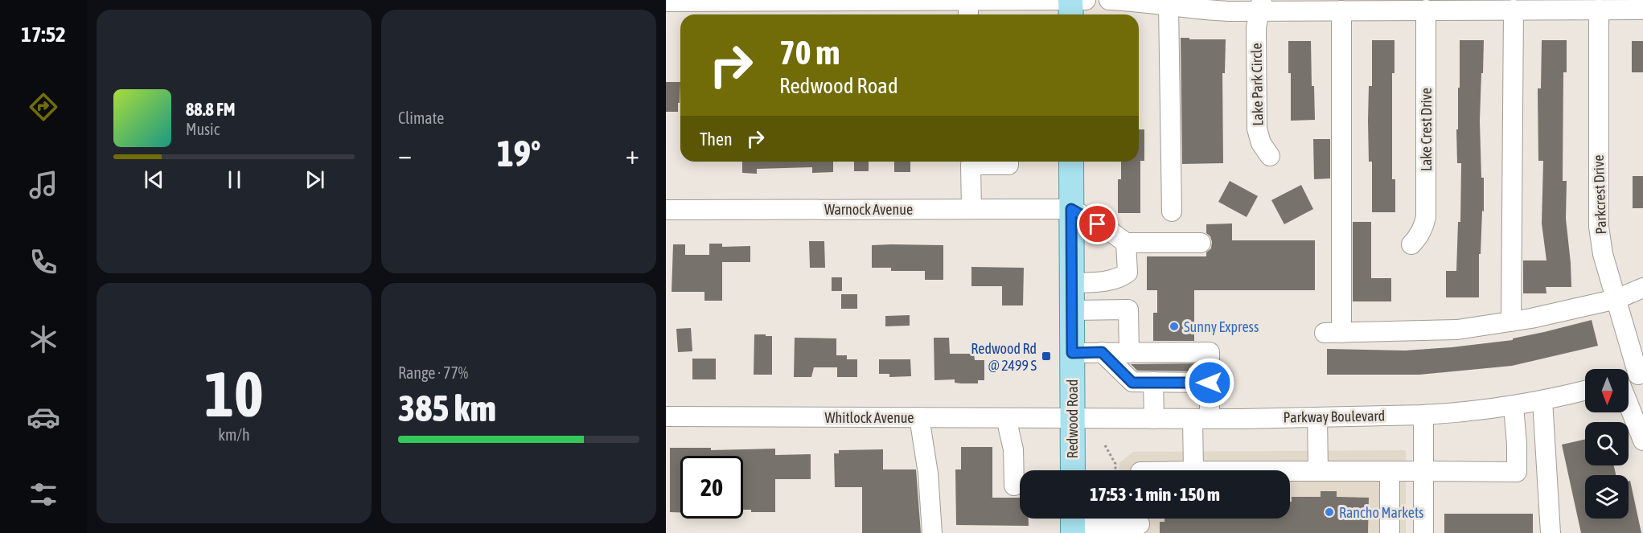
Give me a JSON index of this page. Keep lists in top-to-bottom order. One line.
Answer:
{"streets":{"main road":["Redwood Road"],"street":["Lake Park Circle","Lake Crest Drive","Parkcrest Drive","Warnock Avenue","Parkway Boulevard","Whitlock Avenue"]},"crossings":[["Warnock Avenue","Redwood Road"],["Parkway Boulevard","Whitlock Avenue"],["Parkway Boulevard","Redwood Road"],["Whitlock Avenue","Redwood Road"]],"places":{"other":["Sunny Express","Rancho Markets"],"transit":["Redwood Rd @ 2499 S"]},"north":"bottom","page":{"tabs":"17:52","tile":["Climate",["10","km/h"],["Range · 77%","385 km"]],"turn":["70 m","Redwood Road"],"song":["88.8 FM","Music"],"then":"Then","heat":["−","19°","+"],"limit":"20","trip":"17:53 · 1 min · 150 m"}}
